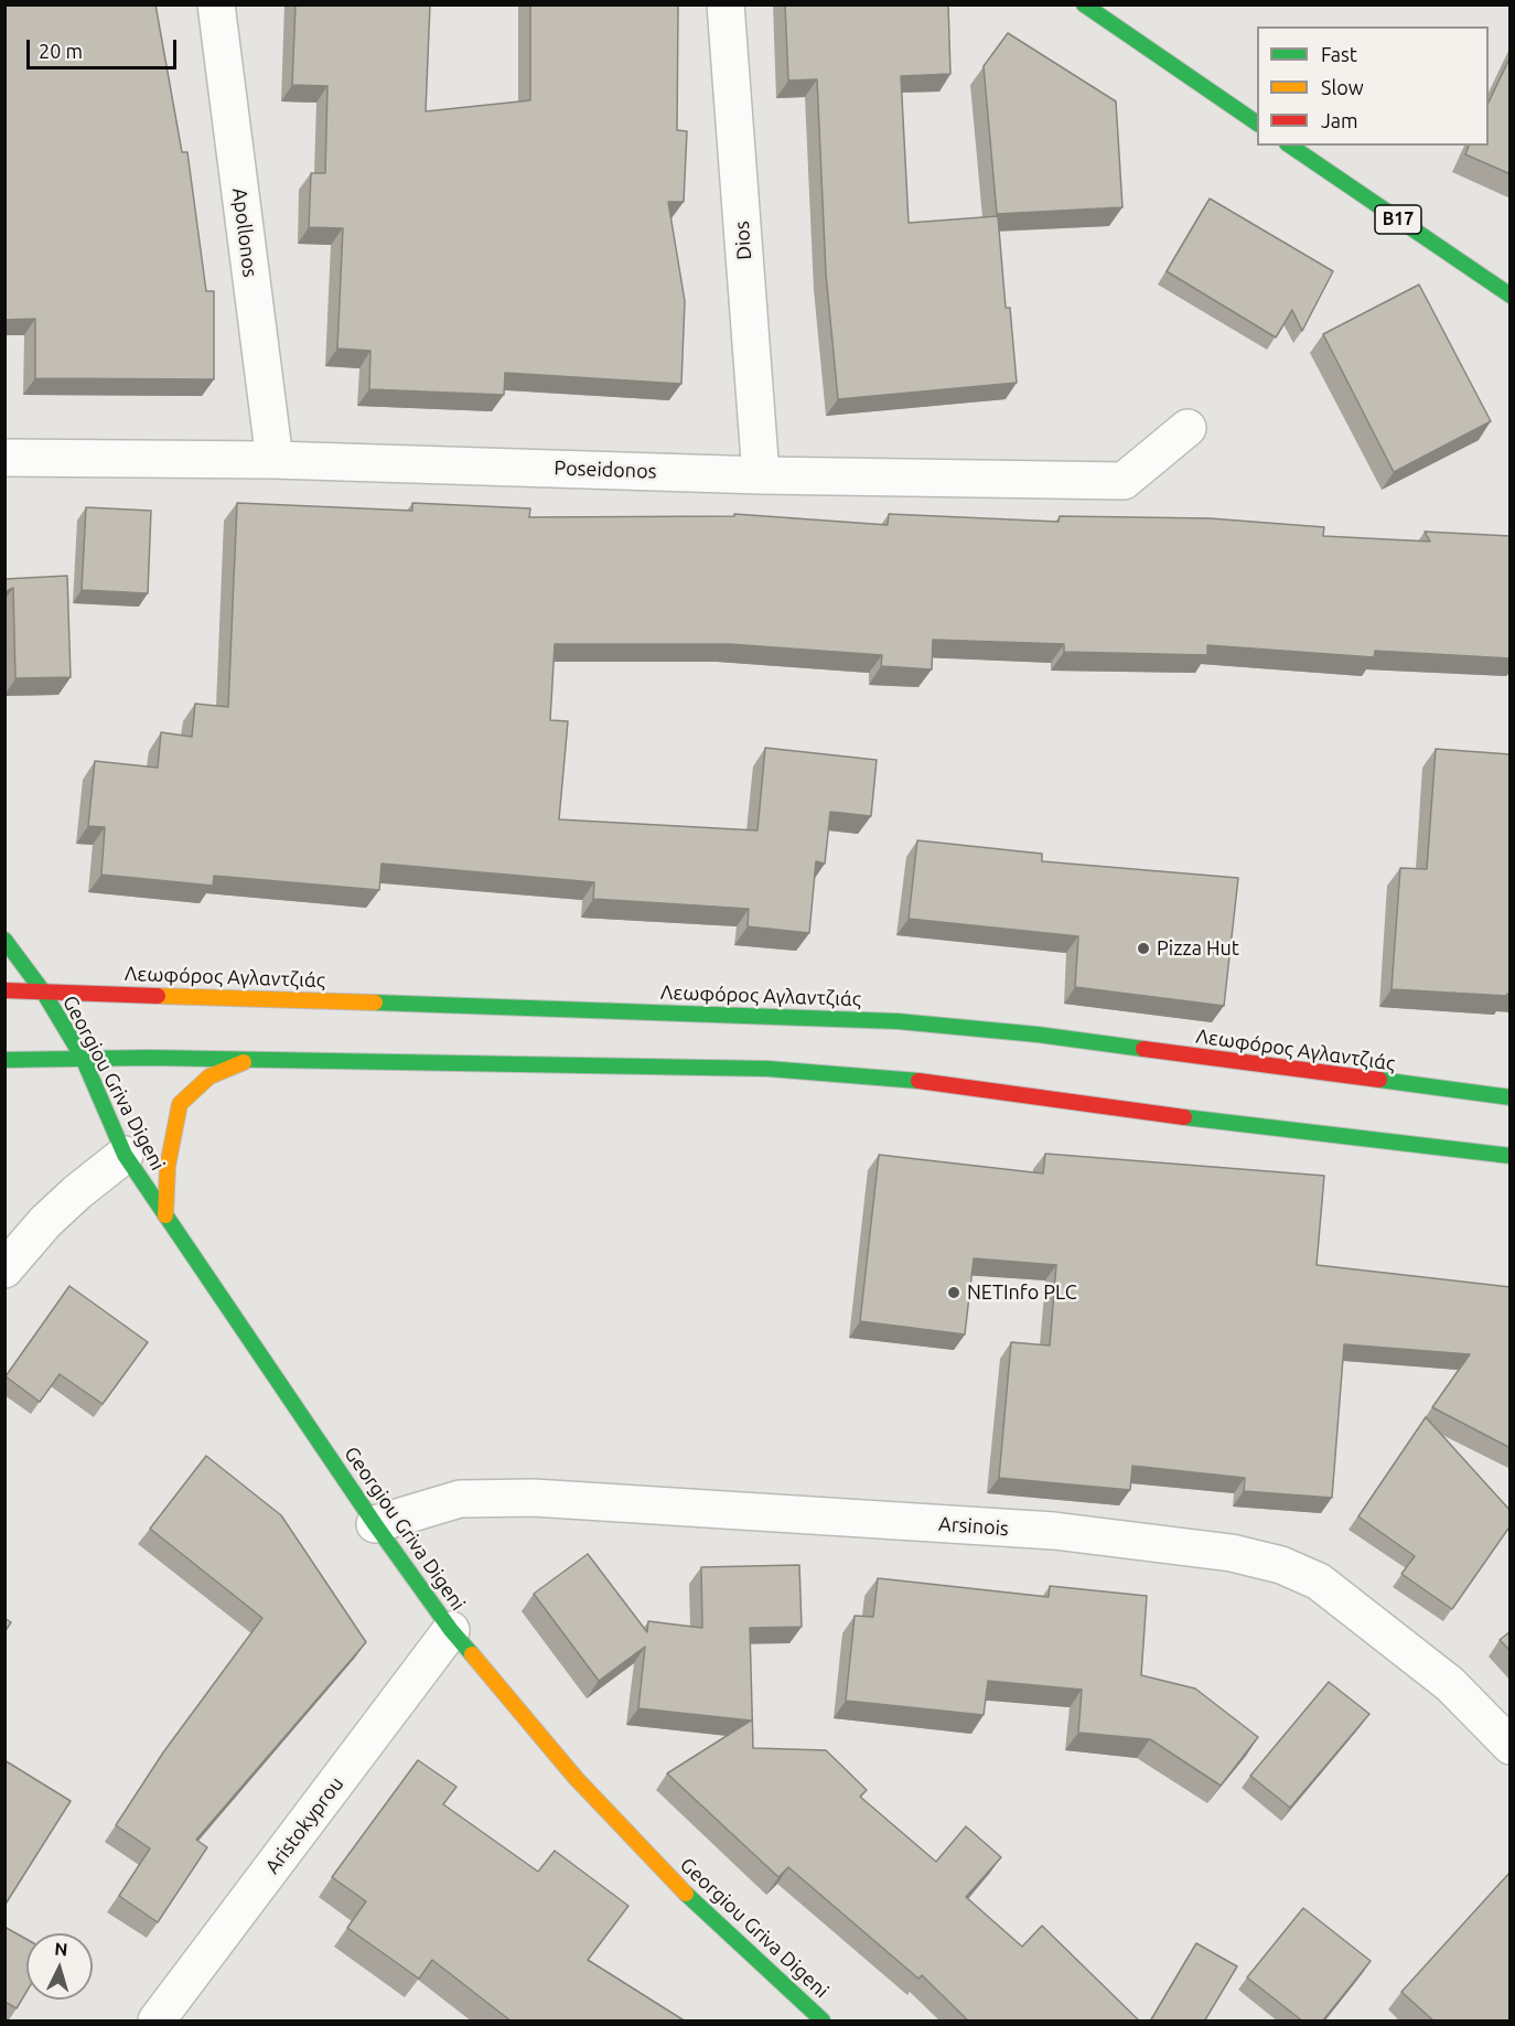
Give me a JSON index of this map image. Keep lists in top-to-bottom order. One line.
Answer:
{"streets":{"main road":["B17","Λεωφόρος Αγλαντζιάς","Georgiou Griva Digeni"],"street":["Apollonos","Dios","Poseidonos","Arsinois","Aristokyprou"]},"crossings":[["Apollonos","Poseidonos"],["Dios","Poseidonos"],["Λεωφόρος Αγλαντζιάς","Georgiou Griva Digeni"],["Georgiou Griva Digeni","Arsinois"],["Georgiou Griva Digeni","Aristokyprou"]],"places":["Pizza Hut","NETInfo PLC"],"legend":["Fast","Slow","Jam"],"scale_bar":"20 m","north":"top"}
